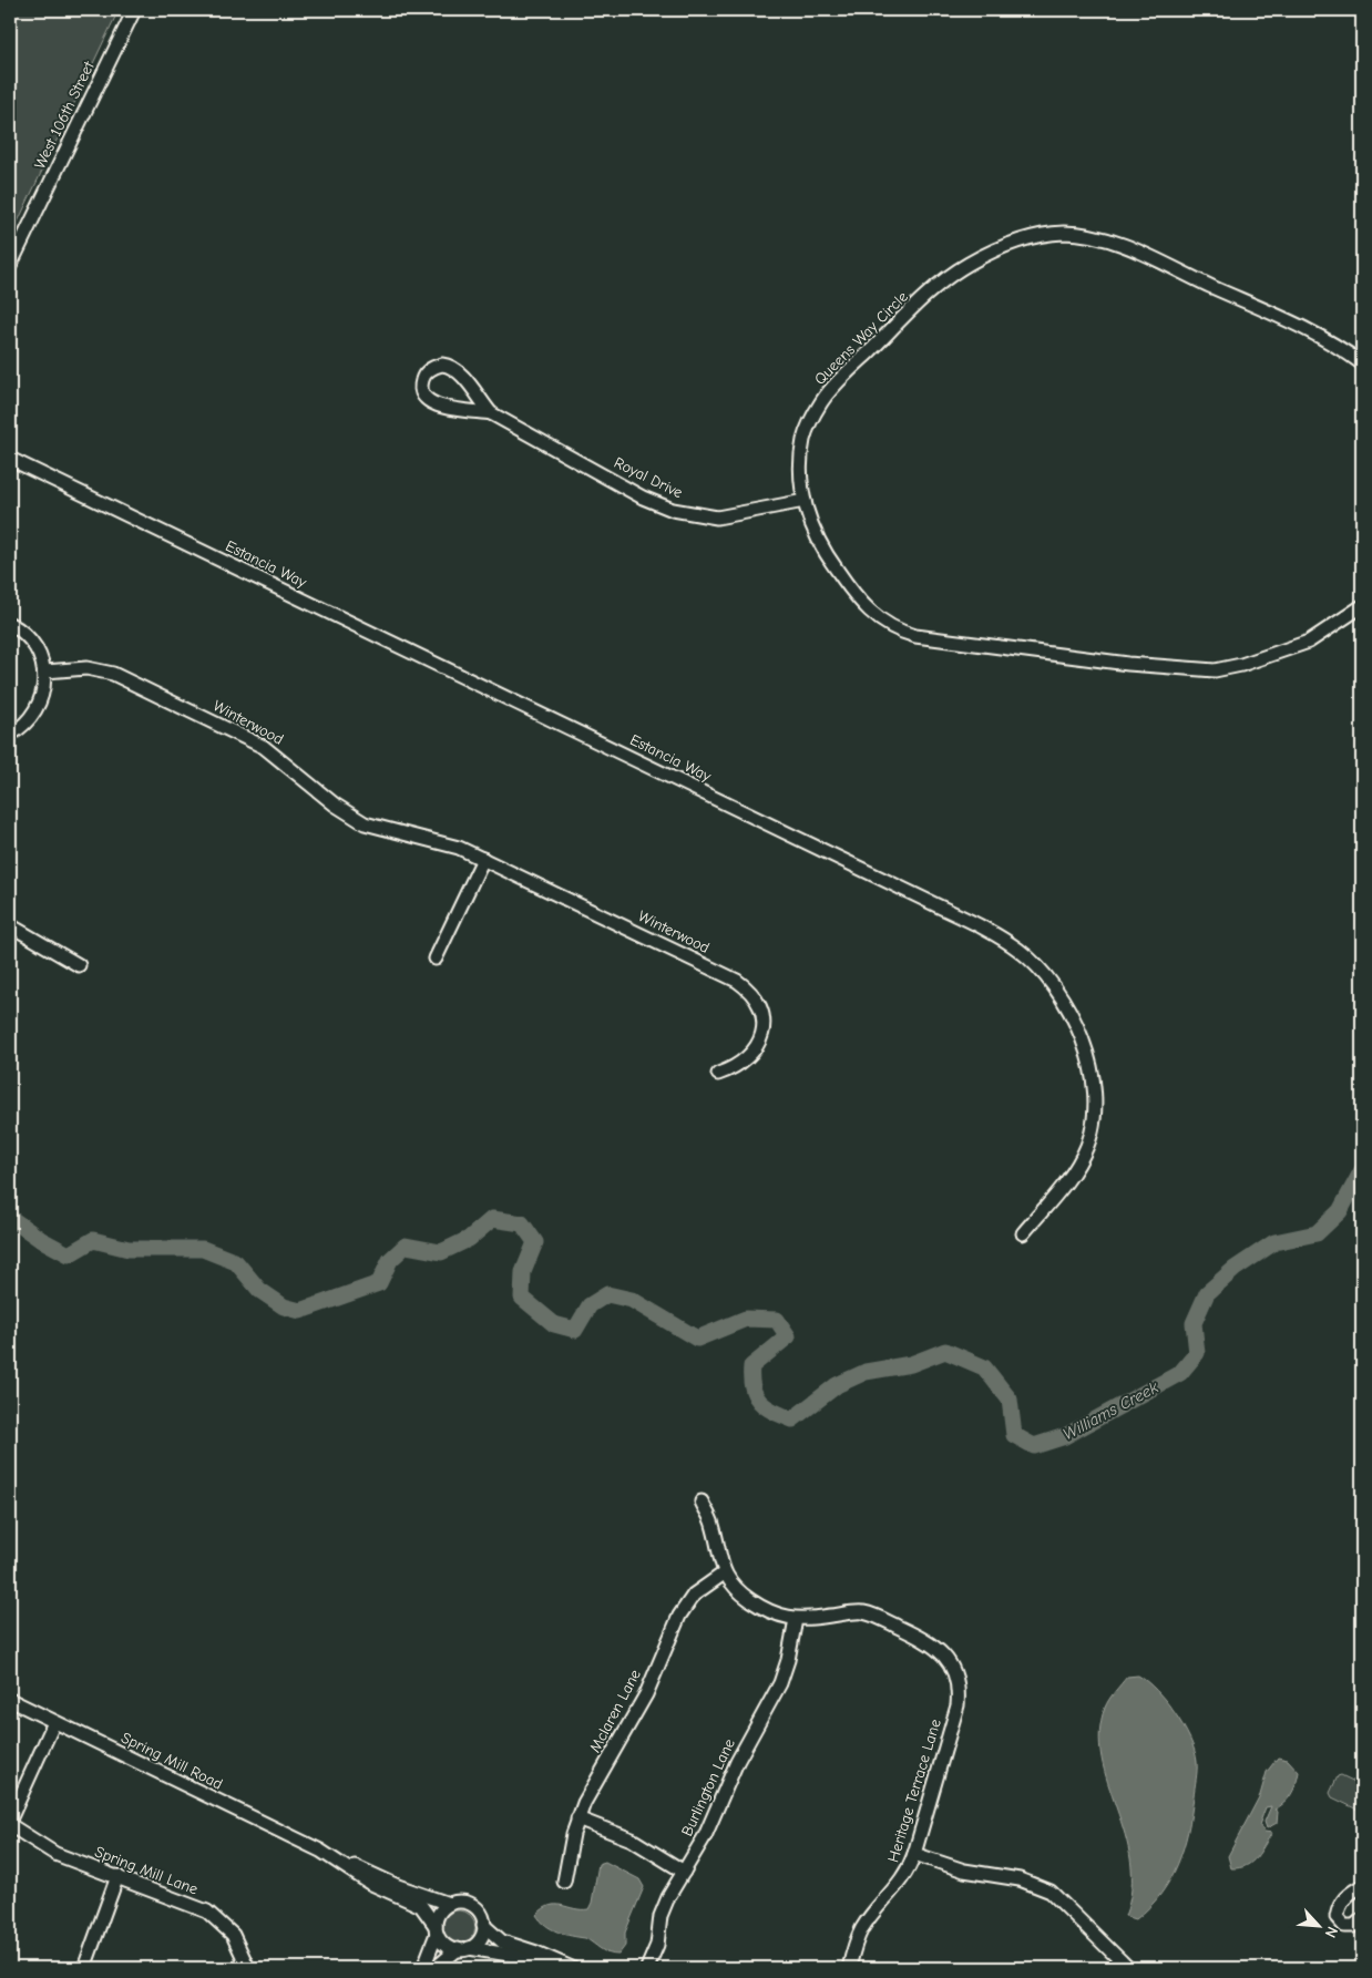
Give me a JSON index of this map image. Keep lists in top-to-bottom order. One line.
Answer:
{"streets":{"street":["West 106th Street","Queens Way Circle","Royal Drive","Estancia Way","Winterwood","Mclaren Lane","Spring Mill Road","Burlington Lane","Heritage Terrace Lane","Spring Mill Lane"]},"crossings":[["Queens Way Circle","Royal Drive"],["Burlington Lane","Heritage Terrace Lane"]],"water":["Williams Creek"],"north":"bottom right"}
